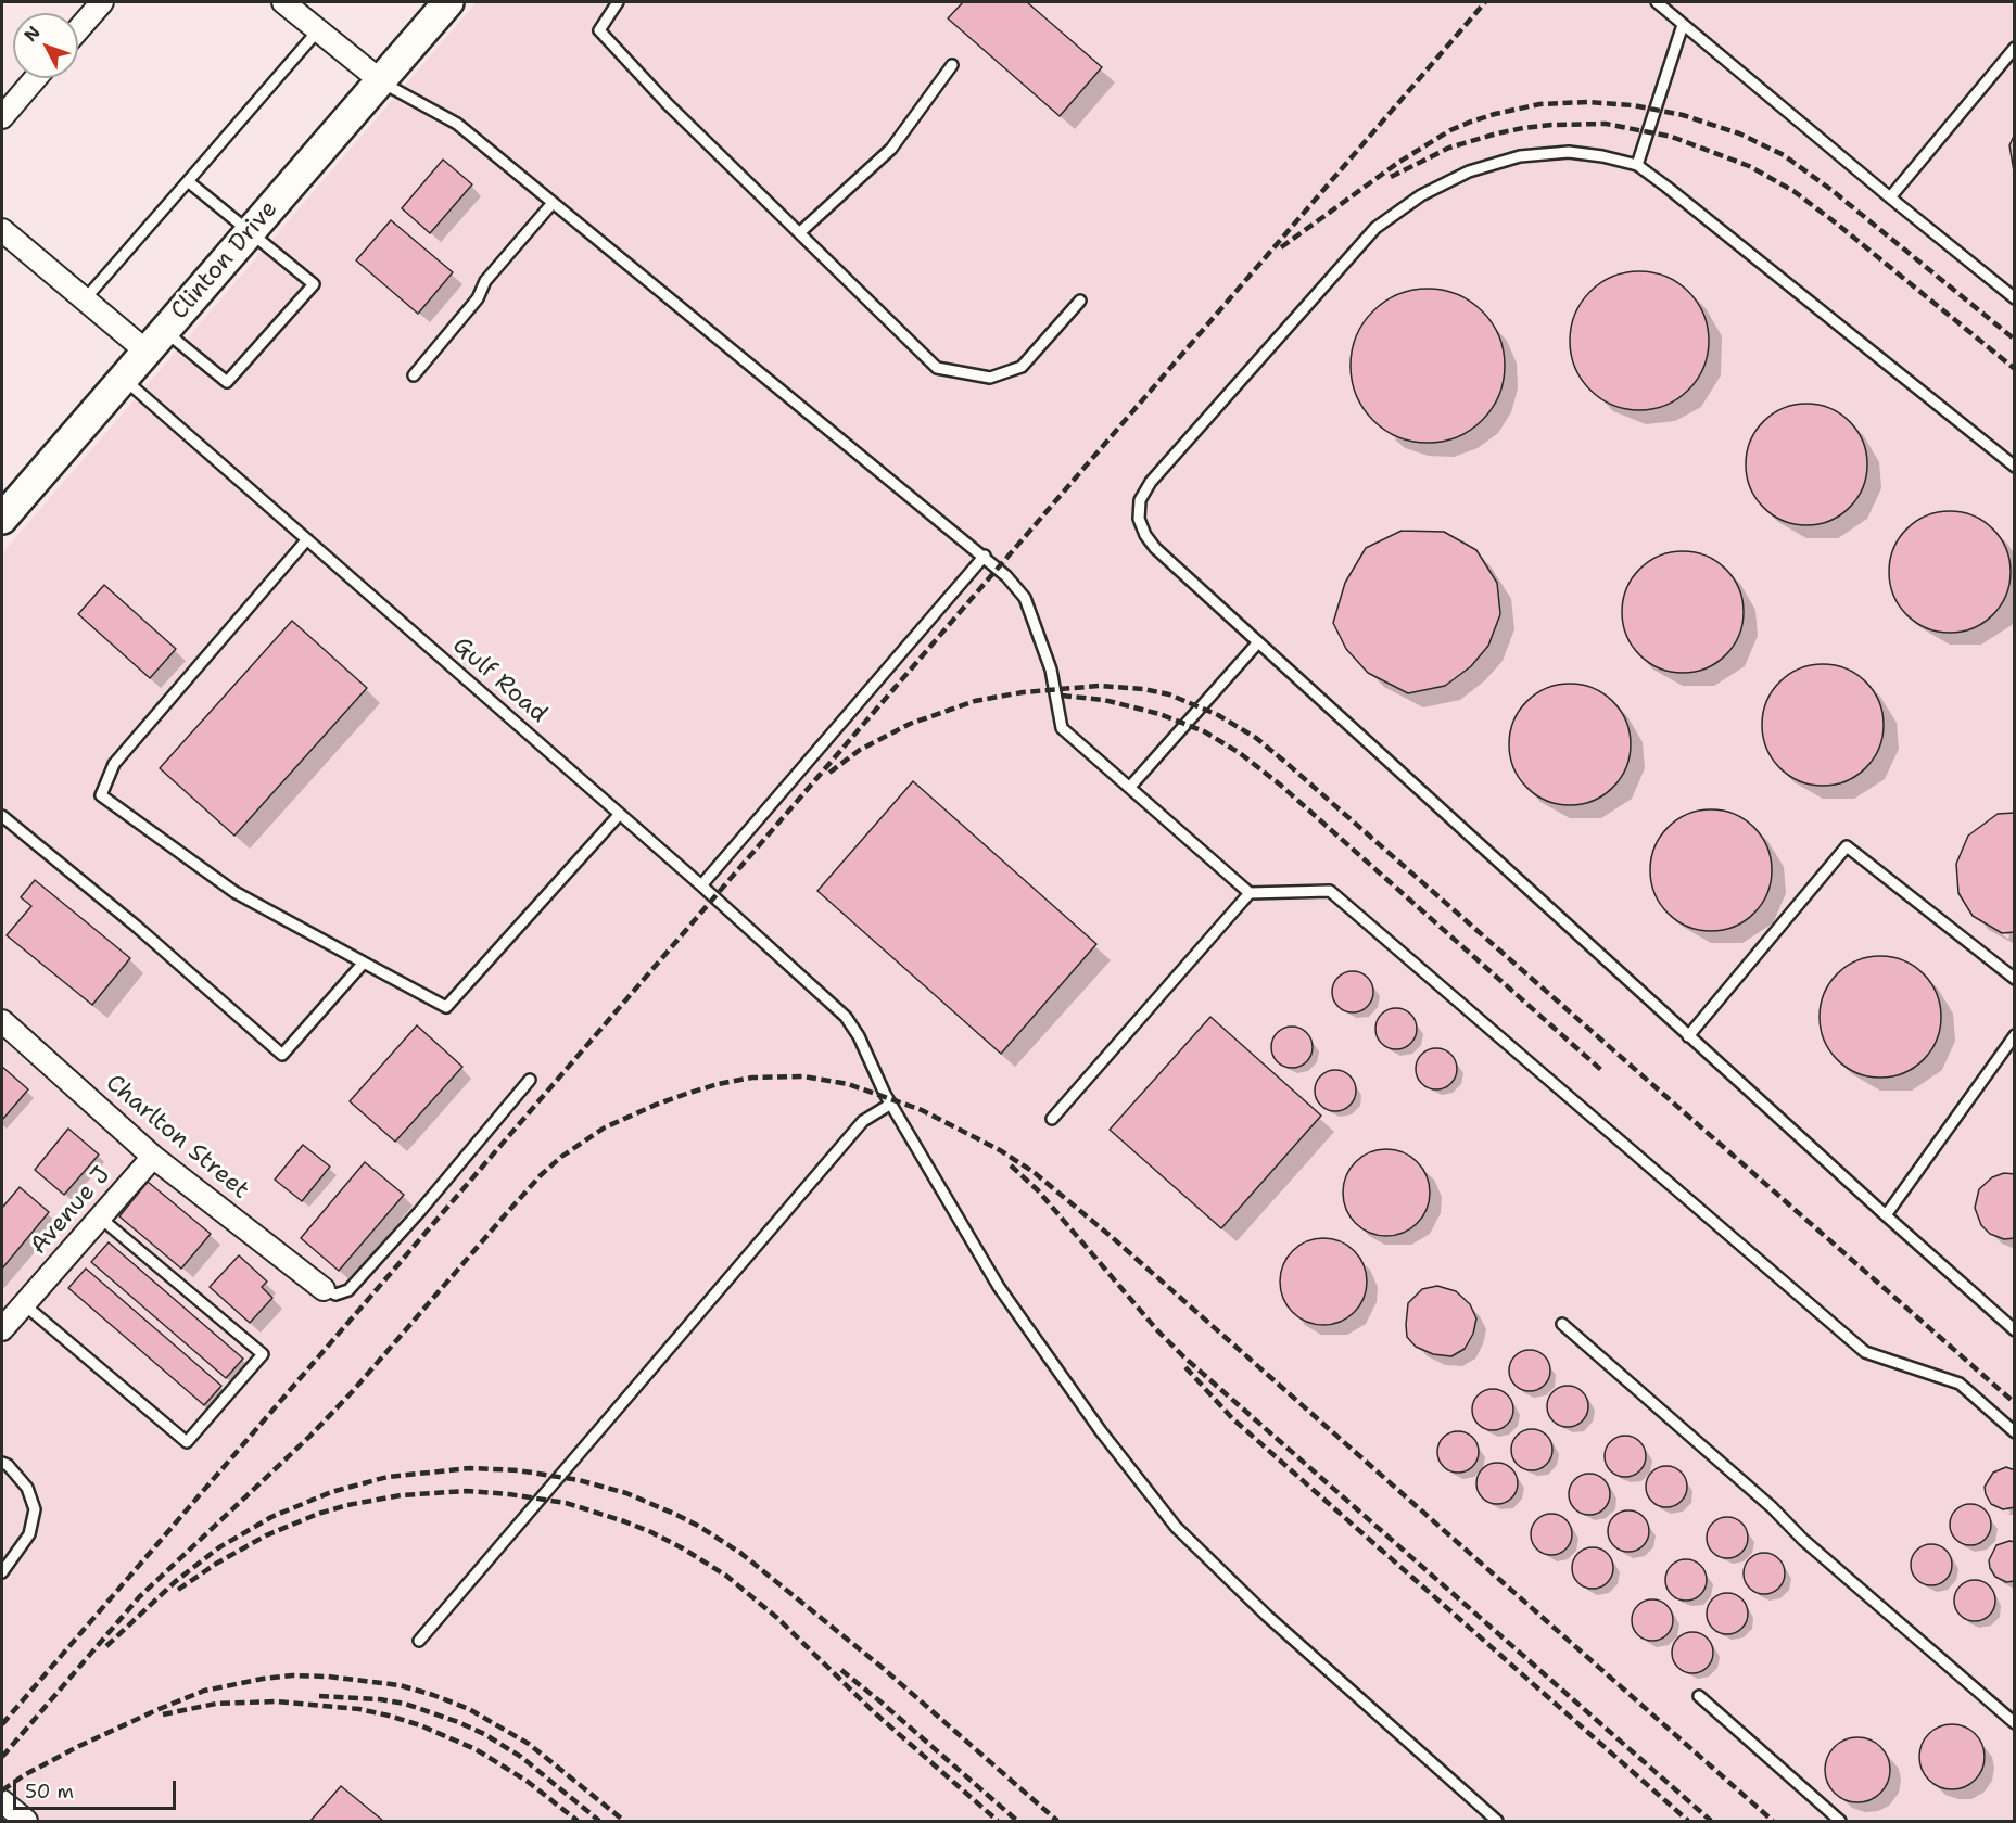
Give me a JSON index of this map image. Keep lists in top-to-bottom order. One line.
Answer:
{"streets":{"main road":["Clinton Drive"],"street":["Charlton Street","Avenue J"],"lane":["Gulf Road"]},"crossings":[["Clinton Drive","Gulf Road"],["Charlton Street","Avenue J"]],"scale_bar":"50 m","north":"top left"}
